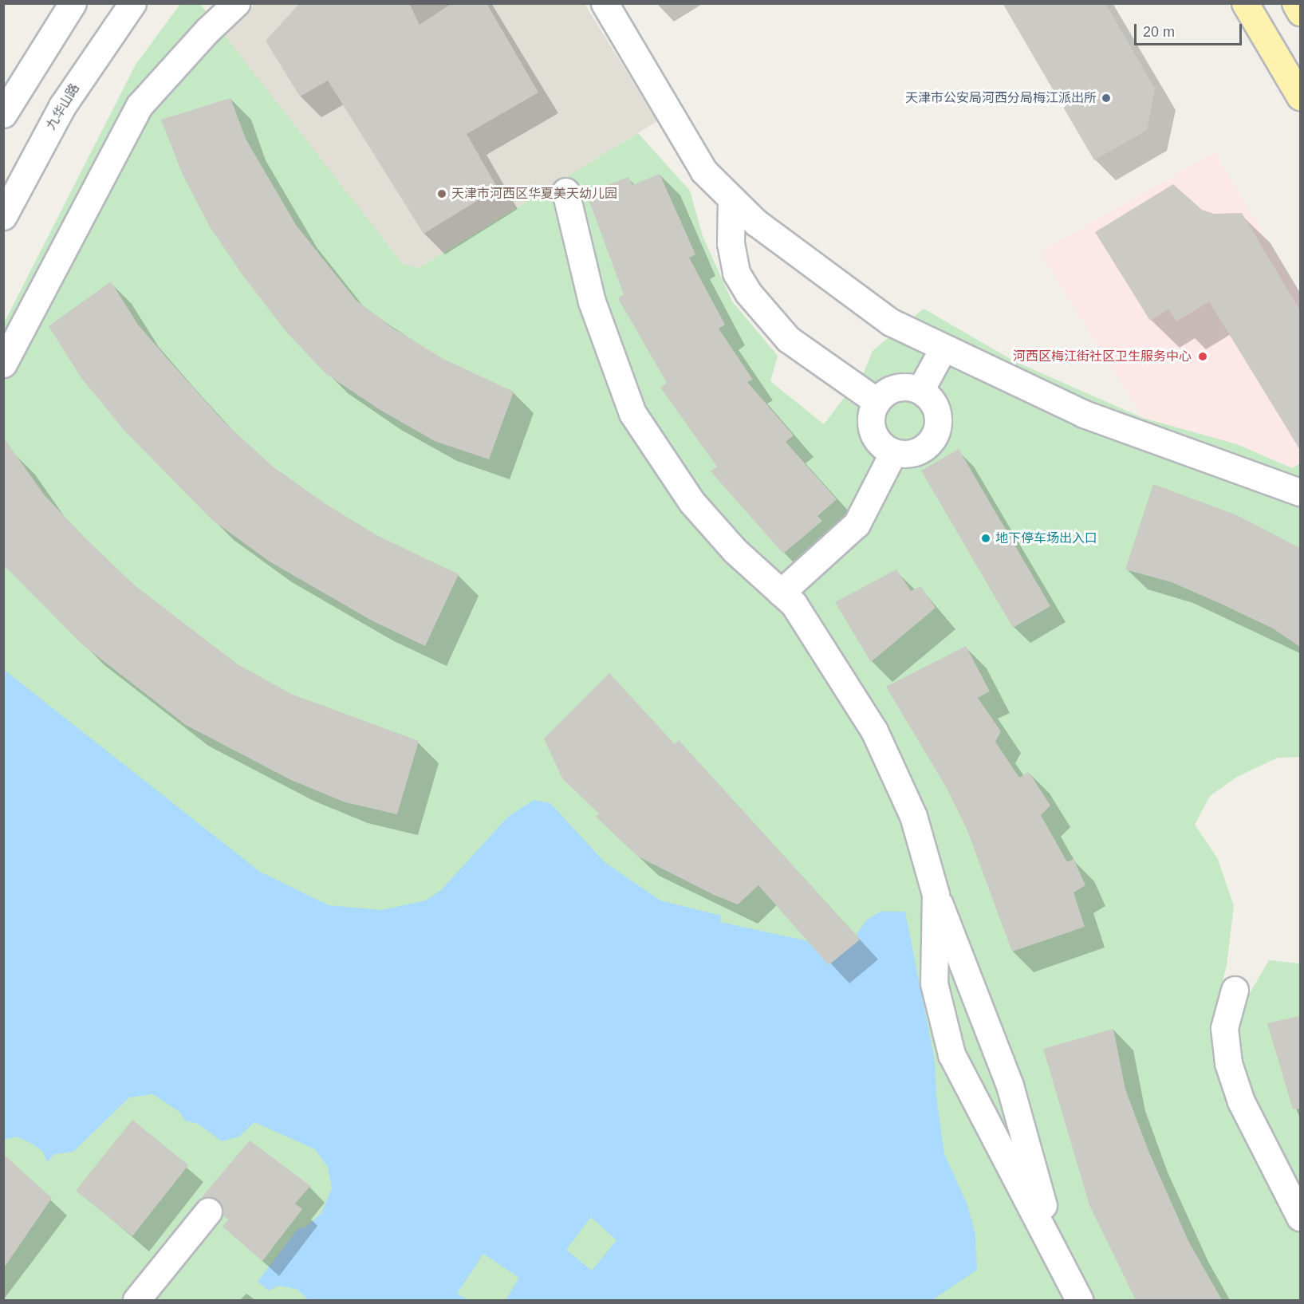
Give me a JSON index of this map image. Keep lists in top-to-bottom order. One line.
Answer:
{"streets":{"street":["九华山路"]},"places":["天津市公安局河西分局梅江派出所","天津市河西区华夏美天幼儿园","河西区梅江街社区卫生服务中心","地下停车场出入口"],"scale_bar":"20 m"}
